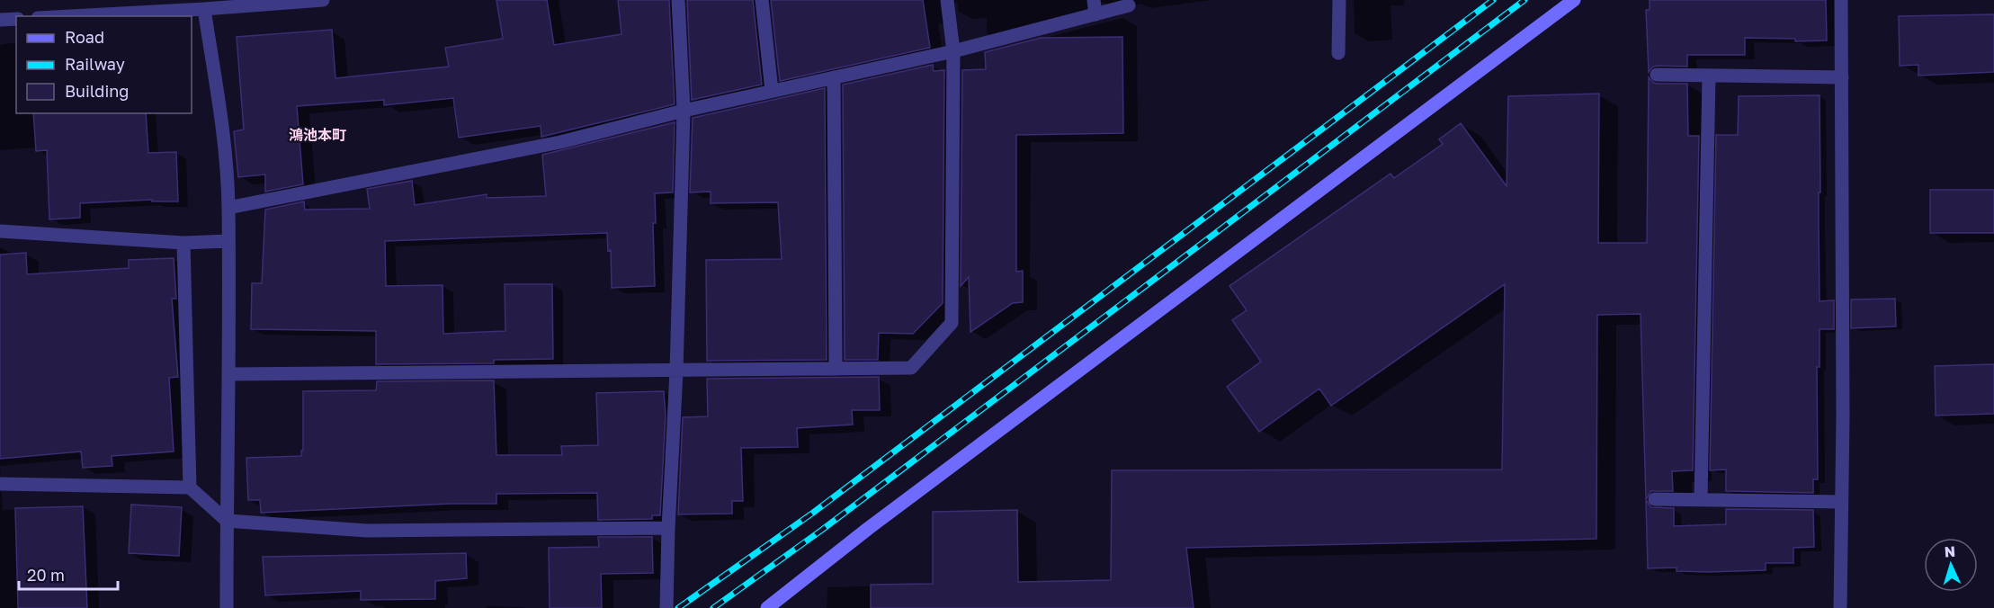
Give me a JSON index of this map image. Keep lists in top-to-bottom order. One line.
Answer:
{"districts":["鴻池本町"],"legend":["Road","Railway","Building"],"scale_bar":"20 m","north":"top"}
